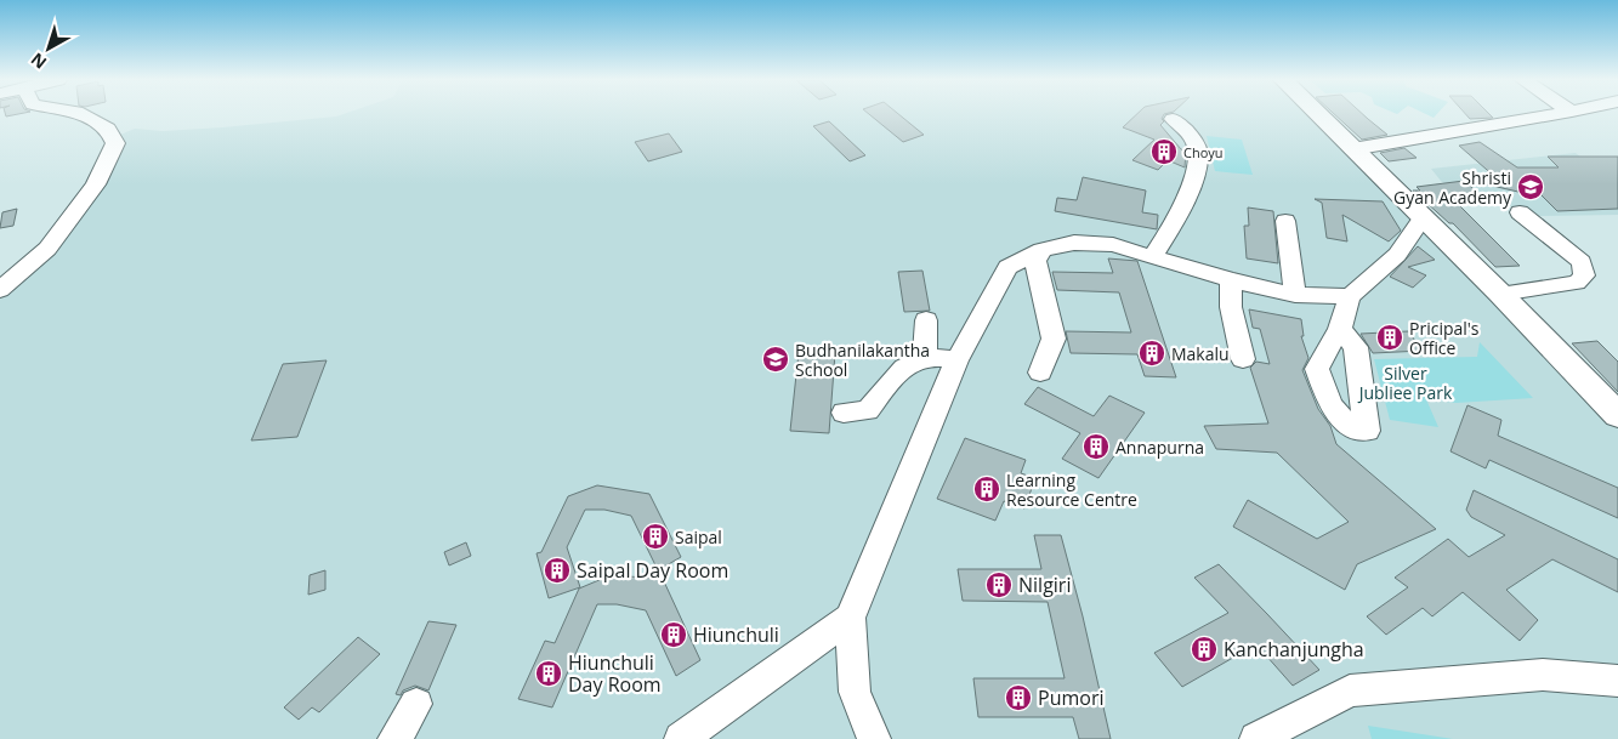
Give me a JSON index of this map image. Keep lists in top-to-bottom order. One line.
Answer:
{"parks":["Silver Jubliee Park"],"places":{"building":["Choyu","Pricipal's Office","Makalu","Annapurna","Learning Resource Centre","Saipal","Saipal Day Room","Nilgiri","Hiunchuli","Kanchanjungha","Hiunchuli Day Room","Pumori"],"school or university":["Shristi Gyan Academy","Budhanilakantha School"]},"north":"bottom left"}
